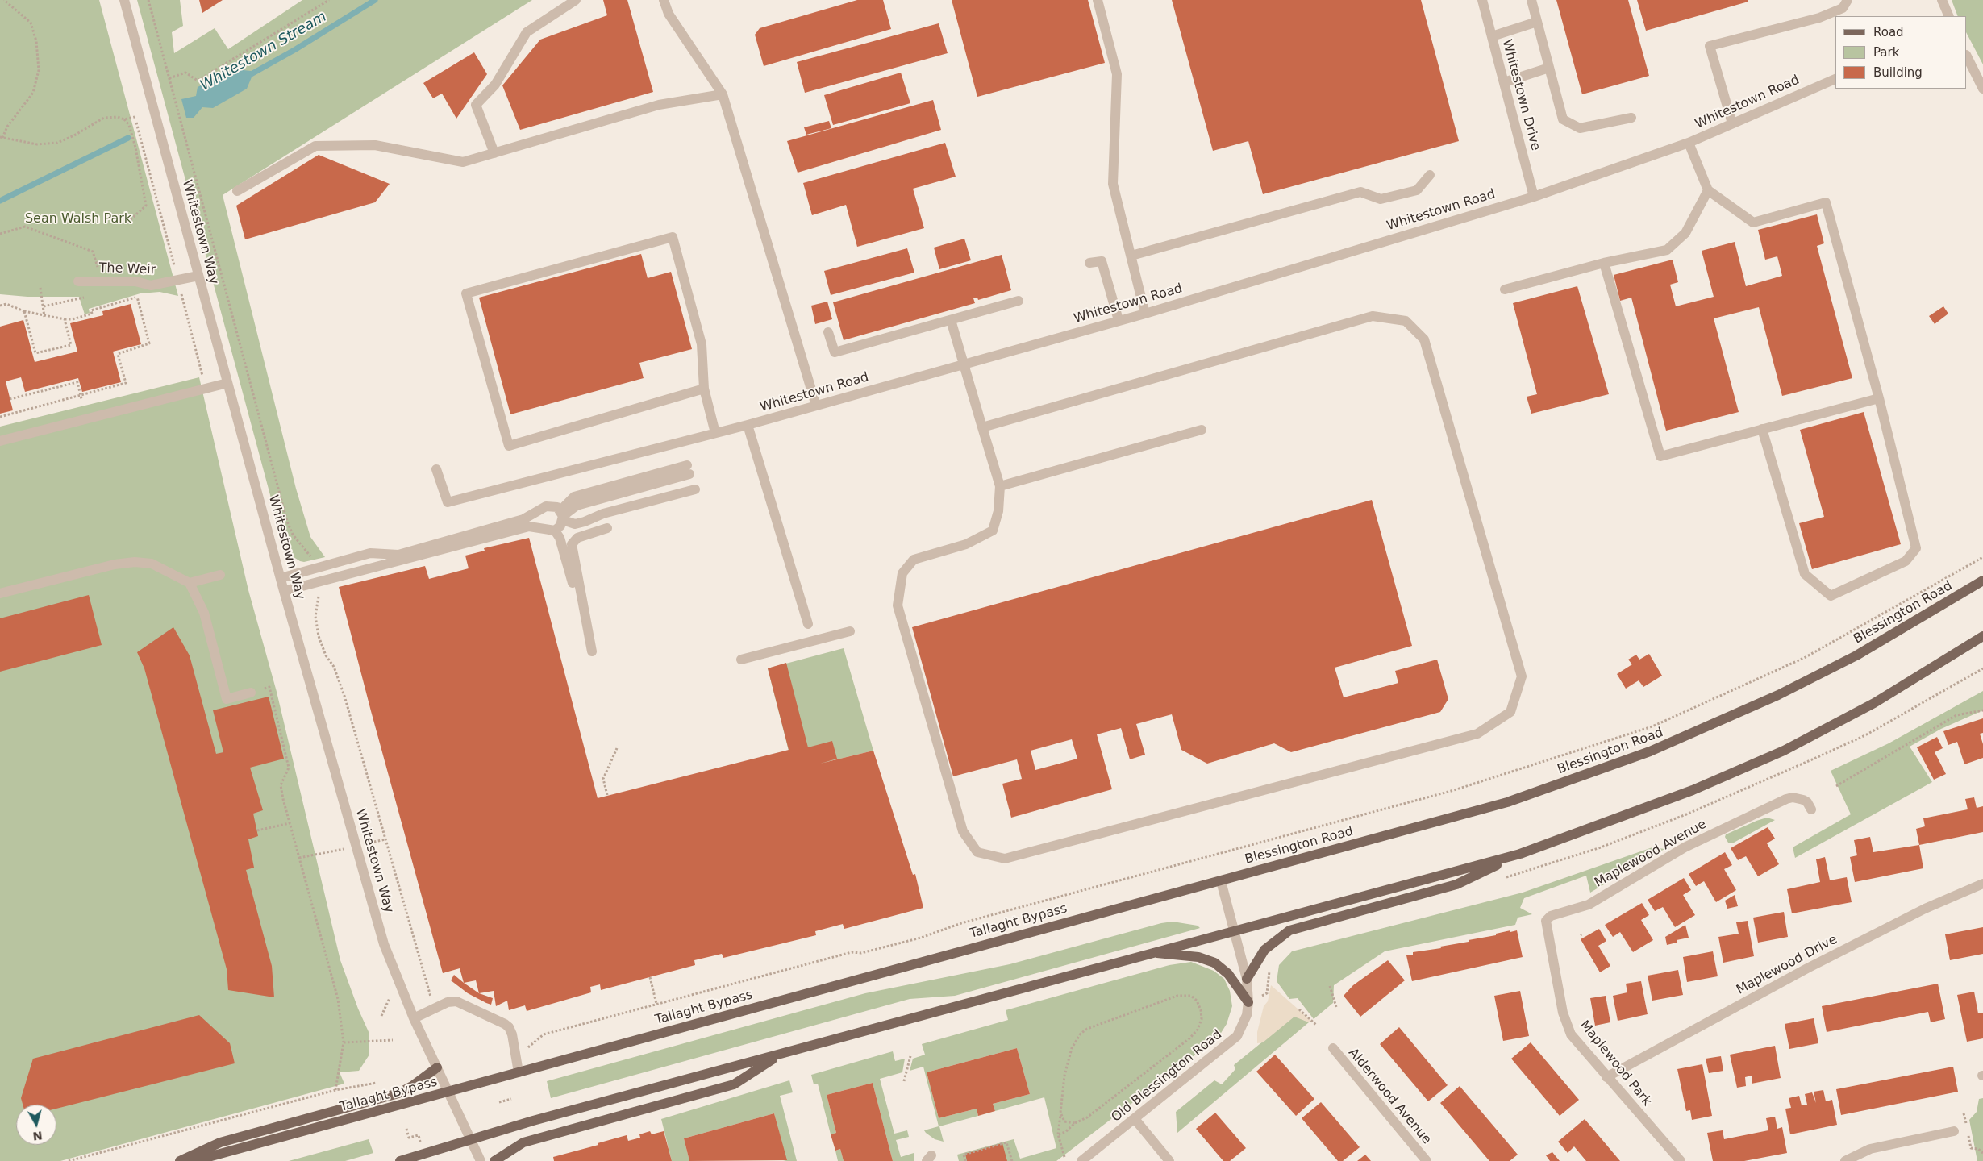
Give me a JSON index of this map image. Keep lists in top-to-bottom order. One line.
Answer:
{"streets":{"main road":["Blessington Road","Tallaght Bypass"],"street":["Whitestown Drive","Whitestown Road","Whitestown Way","The Weir","Maplewood Avenue","Maplewood Drive","Maplewood Park","Old Blessington Road","Alderwood Avenue"]},"crossings":[["Whitestown Drive","Whitestown Road"],["Whitestown Way","The Weir"],["Whitestown Way","Tallaght Bypass"],["Blessington Road","Tallaght Bypass"],["Blessington Road","Old Blessington Road"],["Maplewood Avenue","Maplewood Park"],["Tallaght Bypass","Old Blessington Road"],["Maplewood Drive","Maplewood Park"]],"water":["Whitestown Stream"],"parks":["Sean Walsh Park"],"legend":["Road","Park","Building"],"north":"bottom"}
